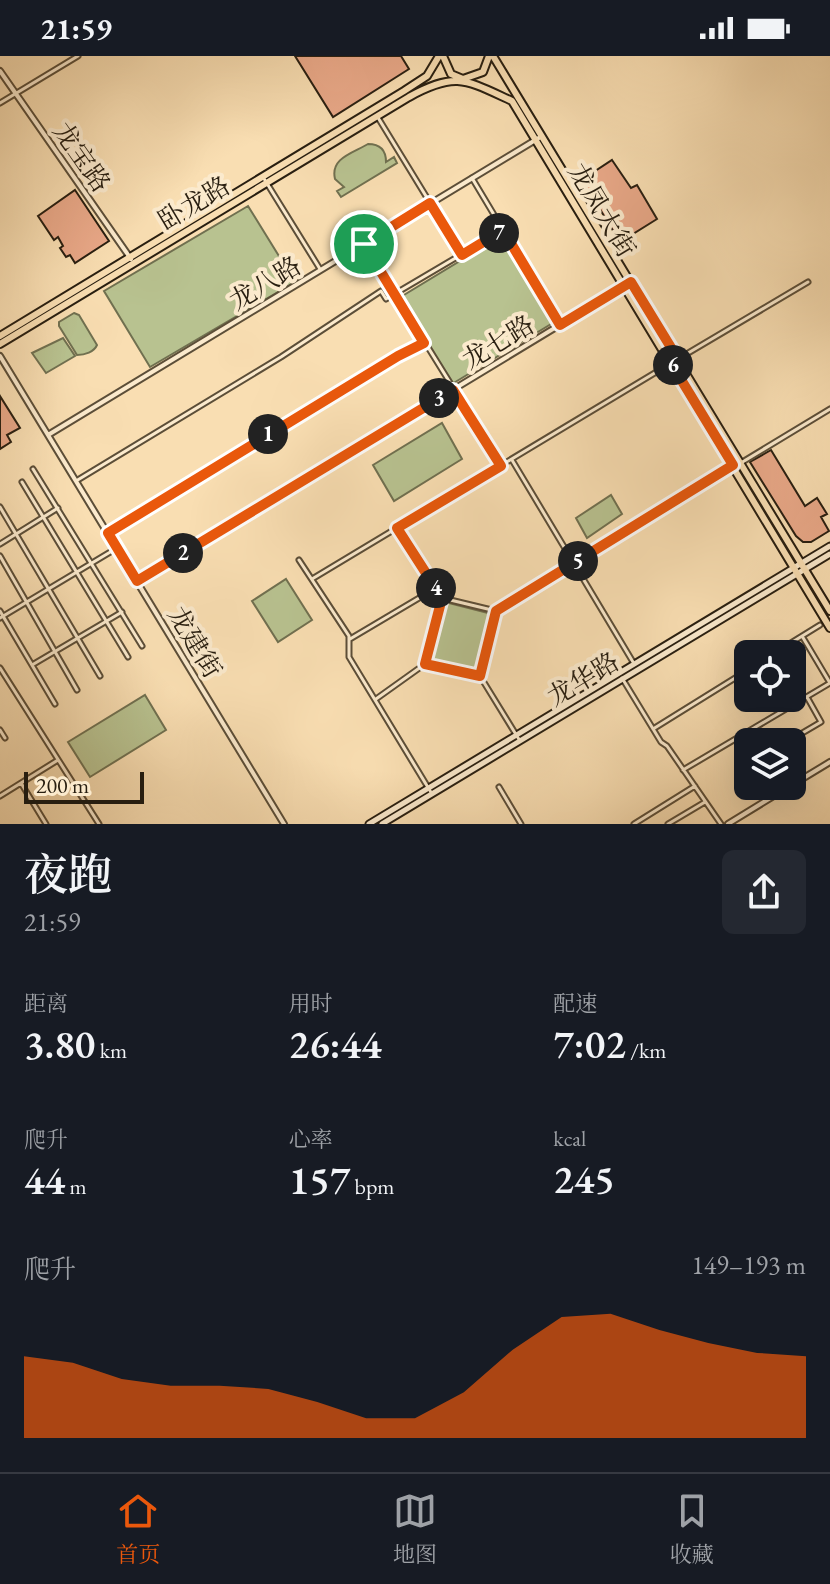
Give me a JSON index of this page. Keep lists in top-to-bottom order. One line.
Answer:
{"streets":{"main road":["卧龙路","龙凤大街","龙华路"],"street":["龙宝路","龙八路","龙七路","龙建街"]},"crossings":[["龙宝路","卧龙路"],["龙凤大街","龙八路"],["龙凤大街","龙七路"],["龙八路","龙建街"],["龙七路","龙建街"]],"scale_bar":"200 m","page":{"status":"21:59","pins":["7","6","3","1","2","5","4"],"scale":"200 m","heading":["夜跑","21:59"],"stats":[["距离","3.80 km"],["用时","26:44"],["配速","7:02 /km"],["爬升","44 m"],["心率","157 bpm"],["kcal","245"]],"chart":["爬升","149–193 m"],"tabs":["首页","地图","收藏"]}}
